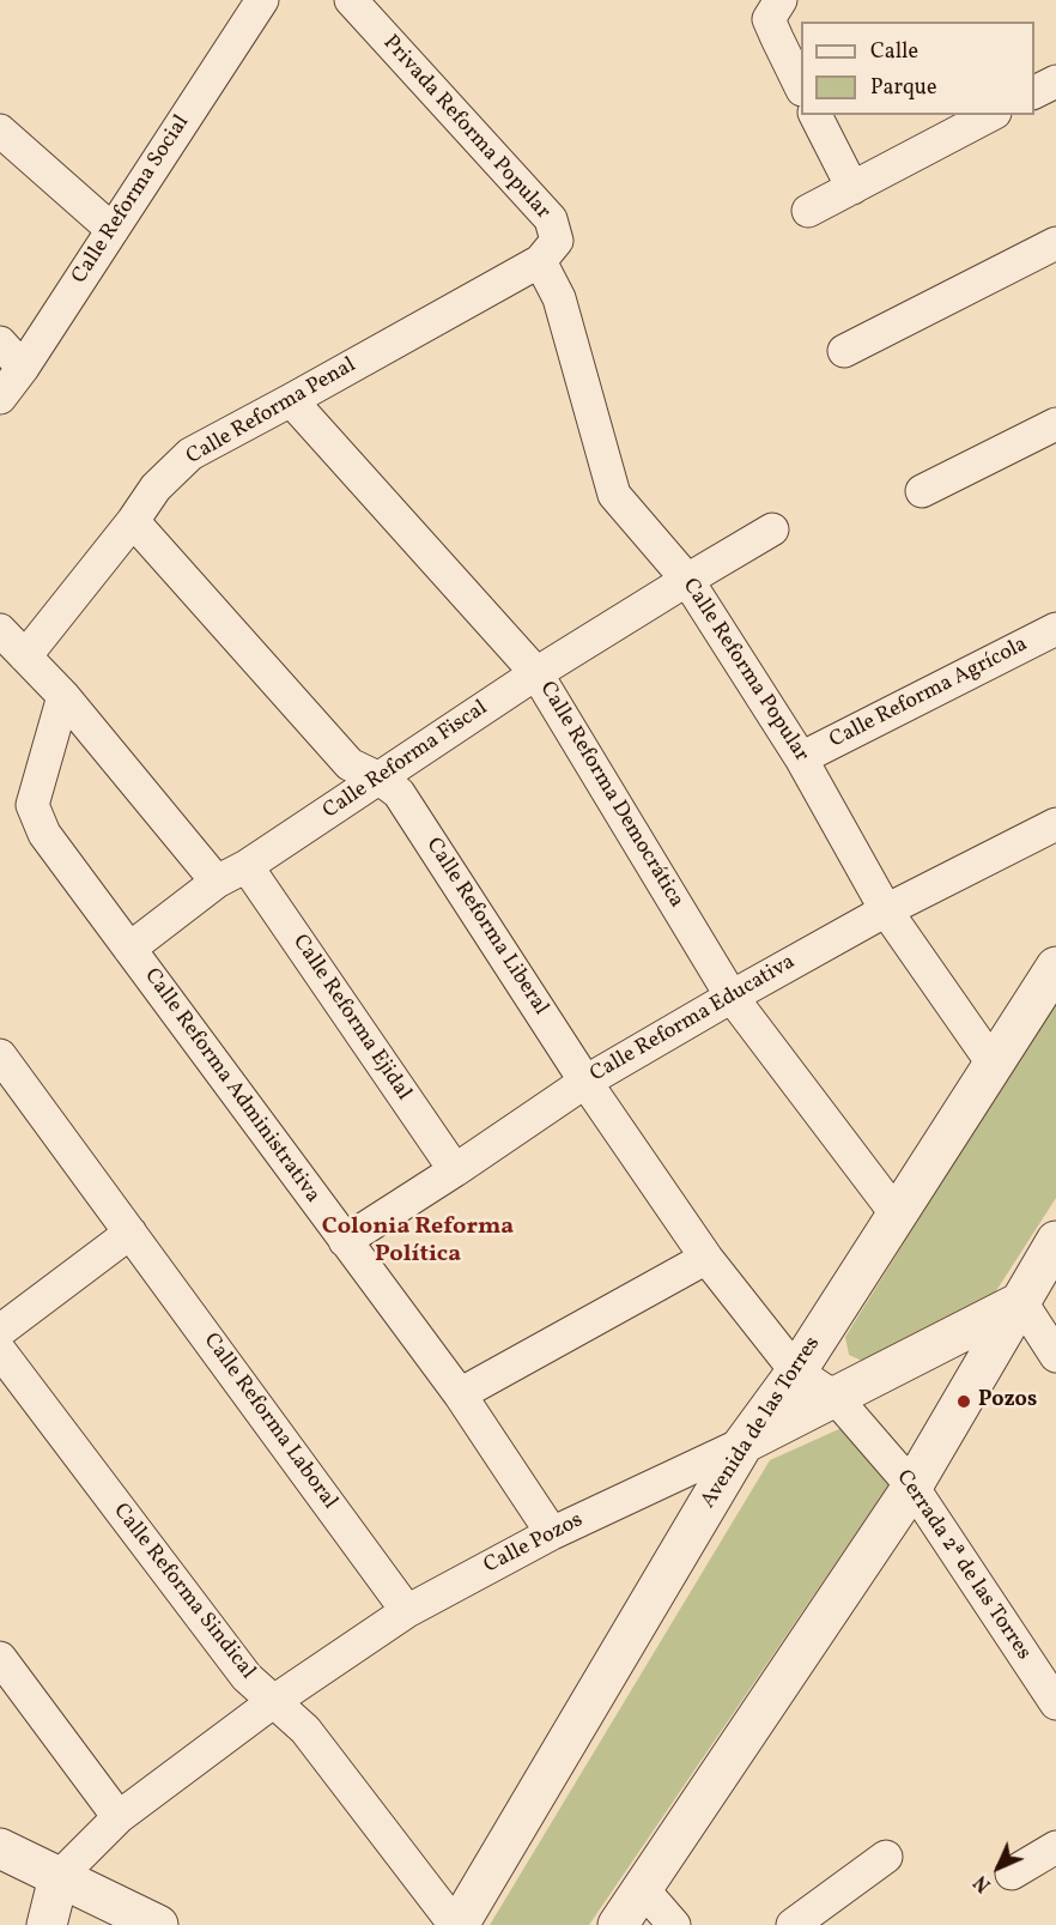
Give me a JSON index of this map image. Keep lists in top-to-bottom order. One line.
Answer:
{"streets":{"street":["Privada Reforma Popular","Calle Reforma Social","Calle Reforma Penal","Calle Reforma Popular","Calle Reforma Agrícola","Calle Reforma Fiscal","Calle Reforma Democrática","Calle Reforma Liberal","Calle Reforma Ejidal","Calle Reforma Educativa","Calle Reforma Administrativa","Calle Reforma Laboral","Avenida de las Torres","Calle Pozos","Cerrada 2ª de las Torres","Calle Reforma Sindical"]},"crossings":[["Privada Reforma Popular","Calle Reforma Penal"],["Privada Reforma Popular","Calle Reforma Popular"],["Calle Reforma Penal","Calle Reforma Popular"],["Calle Reforma Penal","Calle Reforma Democrática"],["Calle Reforma Penal","Calle Reforma Liberal"],["Calle Reforma Popular","Calle Reforma Agrícola"],["Calle Reforma Popular","Calle Reforma Fiscal"],["Calle Reforma Popular","Calle Reforma Educativa"],["Calle Reforma Popular","Avenida de las Torres"],["Calle Reforma Fiscal","Calle Reforma Democrática"],["Calle Reforma Fiscal","Calle Reforma Liberal"],["Calle Reforma Fiscal","Calle Reforma Ejidal"],["Calle Reforma Fiscal","Calle Reforma Administrativa"],["Calle Reforma Democrática","Calle Reforma Educativa"],["Calle Reforma Democrática","Avenida de las Torres"],["Calle Reforma Liberal","Calle Reforma Educativa"],["Calle Reforma Liberal","Avenida de las Torres"],["Calle Reforma Liberal","Cerrada 2ª de las Torres"],["Calle Reforma Ejidal","Calle Reforma Educativa"],["Calle Reforma Educativa","Calle Reforma Administrativa"],["Calle Reforma Administrativa","Calle Pozos"],["Calle Reforma Laboral","Calle Pozos"],["Avenida de las Torres","Calle Pozos"],["Avenida de las Torres","Cerrada 2ª de las Torres"],["Avenida de las Torres","Calle Reforma Sindical"],["Calle Pozos","Cerrada 2ª de las Torres"],["Calle Pozos","Calle Reforma Sindical"]],"districts":["Colonia Reforma Política"],"places":["Pozos"],"legend":["Calle","Parque"],"north":"bottom left"}
